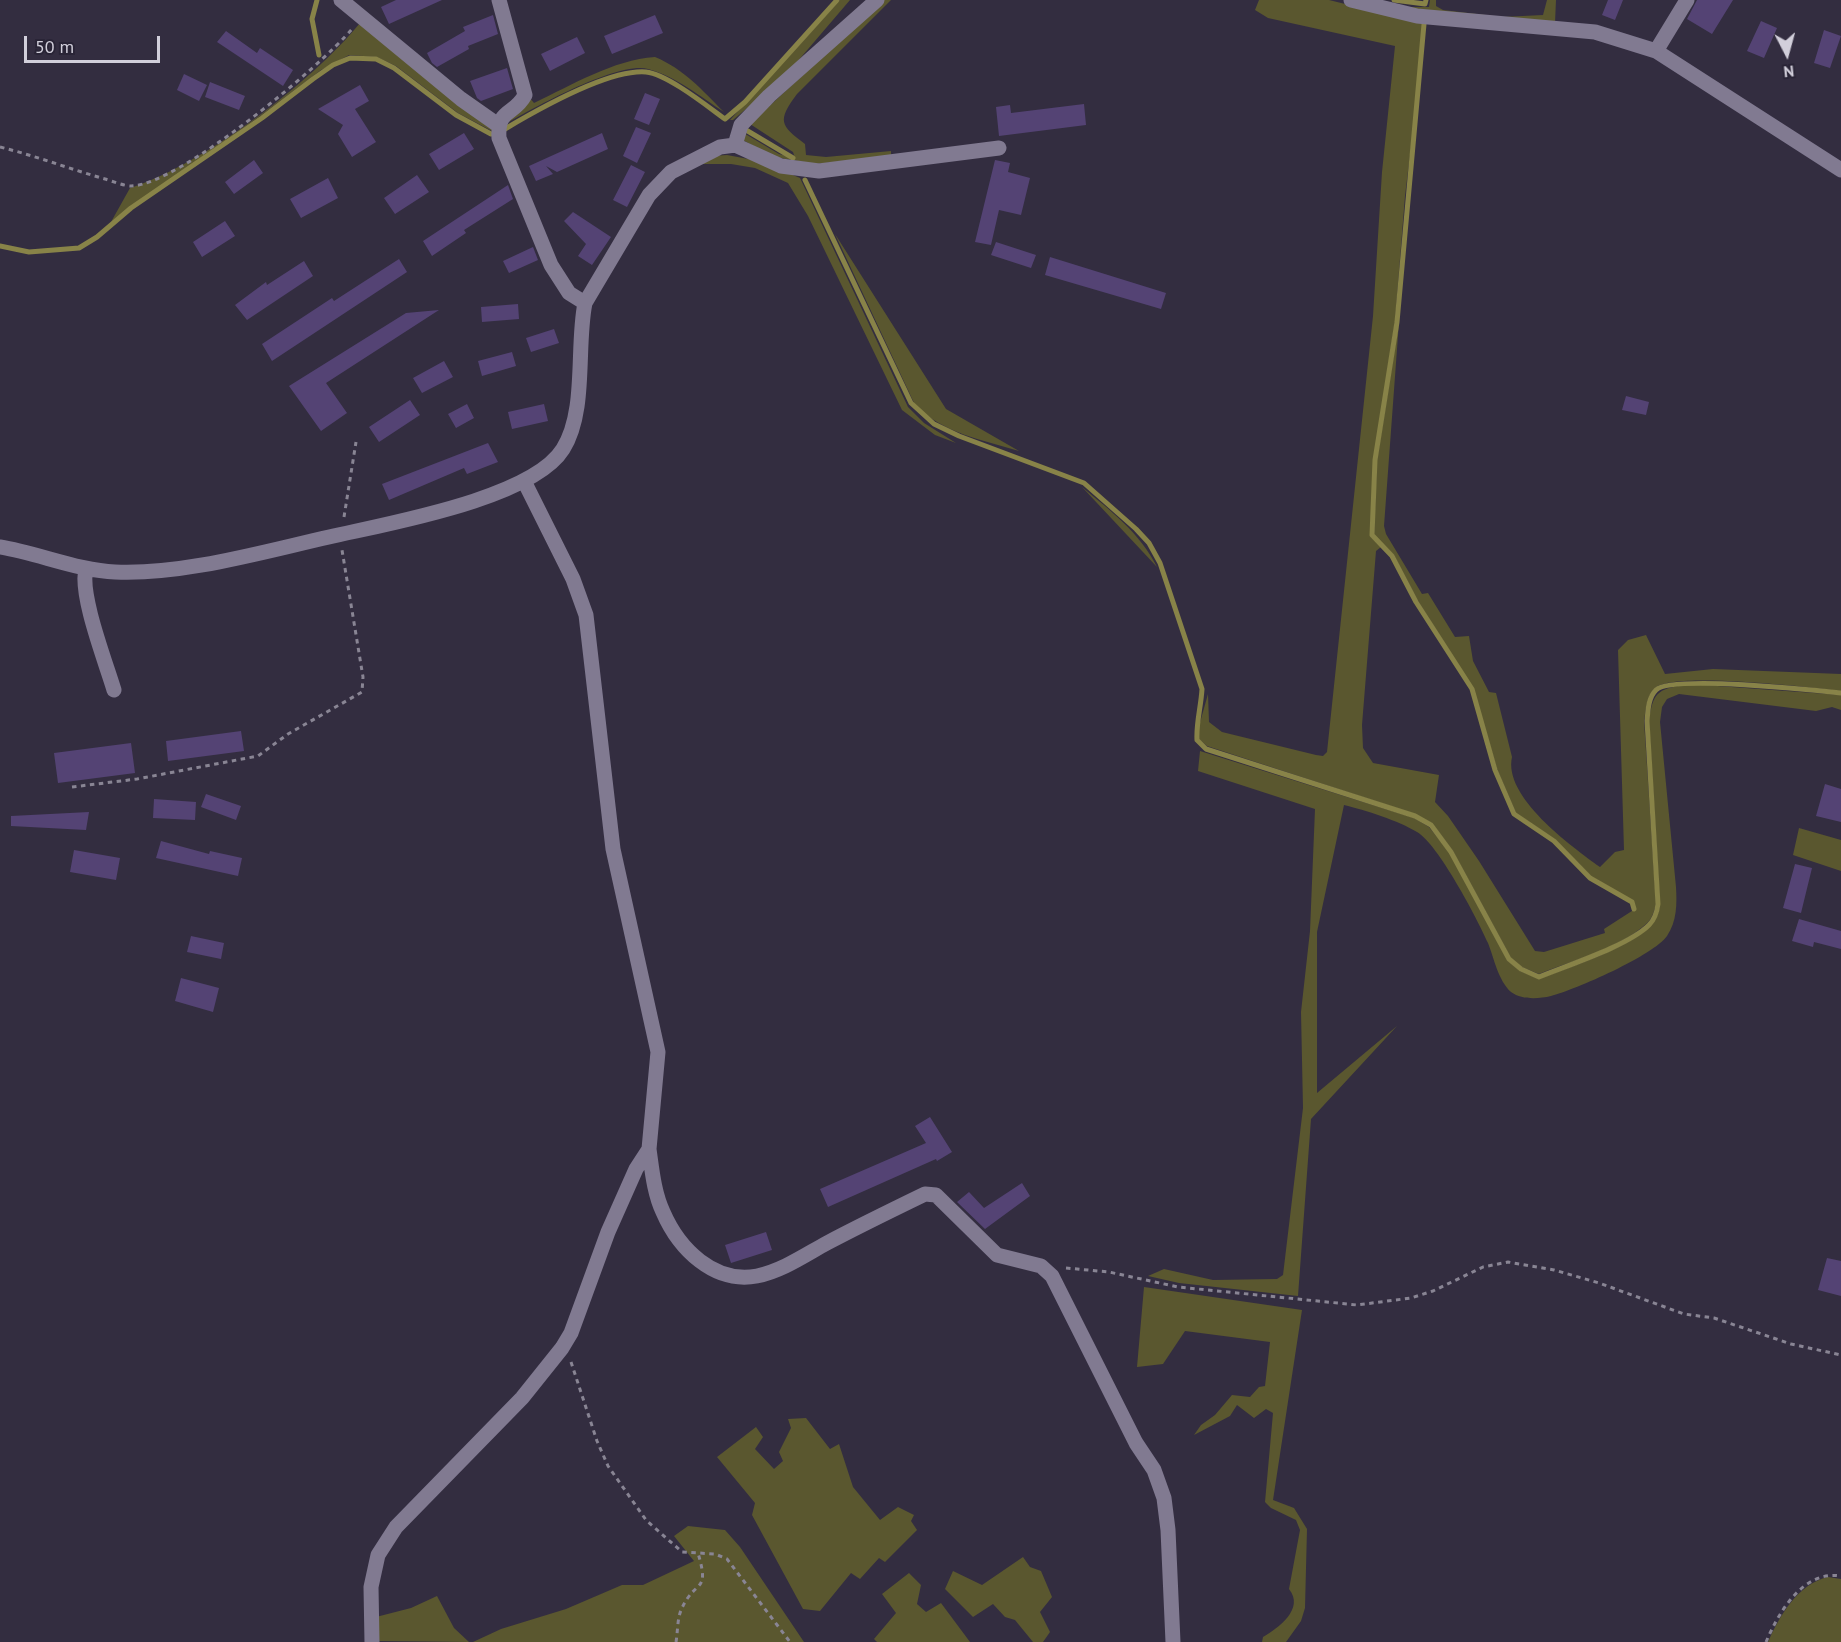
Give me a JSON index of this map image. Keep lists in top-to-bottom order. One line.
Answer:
{"scale_bar":"50 m","north":"bottom"}
